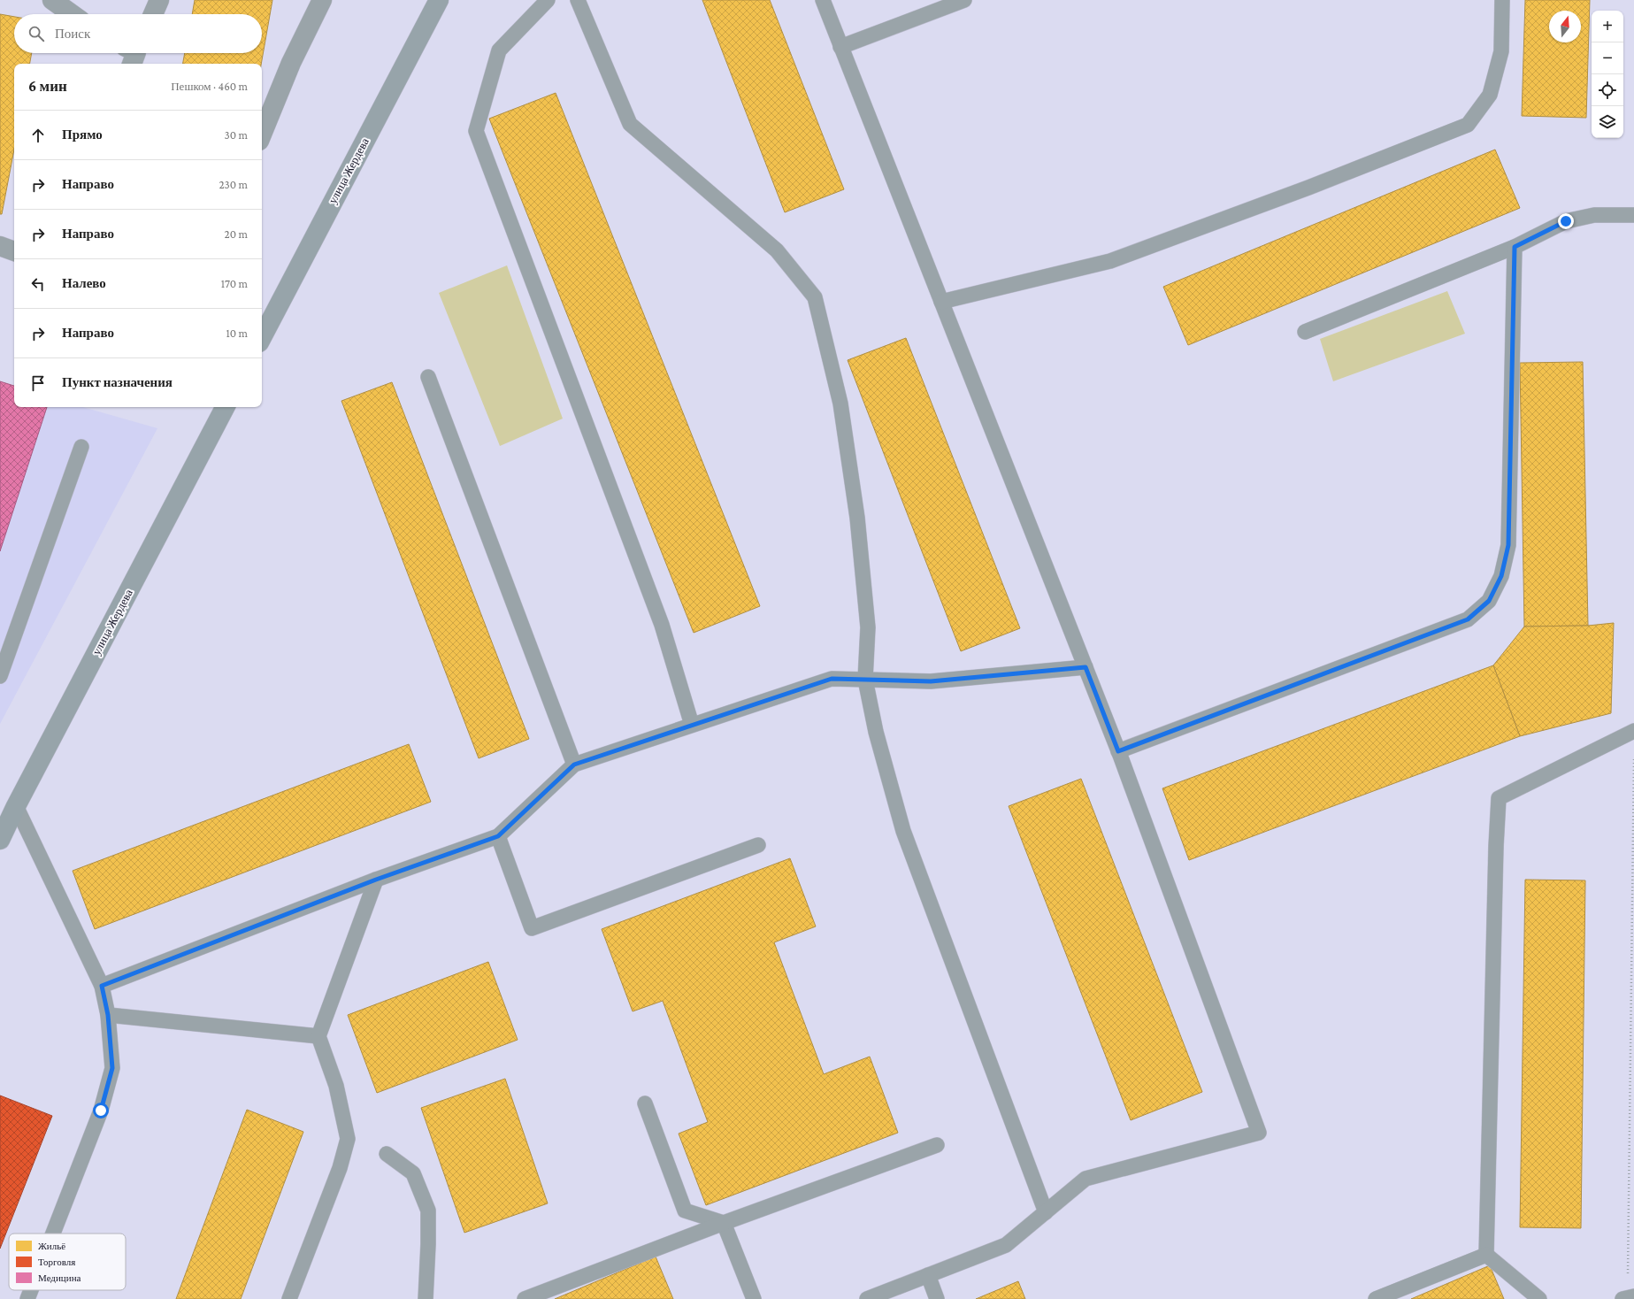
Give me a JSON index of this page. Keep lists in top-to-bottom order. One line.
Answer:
{"streets":{"main road":["улица Жердева"]},"legend":["Жильё","Торговля","Медицина"],"north":"top","page":{"map_buttons":["+","−"],"search":"Поиск","heading":["6 мин","Пешком · 460 m"],"list":[["Прямо","30 m"],["Направо","230 m"],["Направо","20 m"],["Налево","170 m"],["Направо","10 m"],"Пункт назначения"]}}
